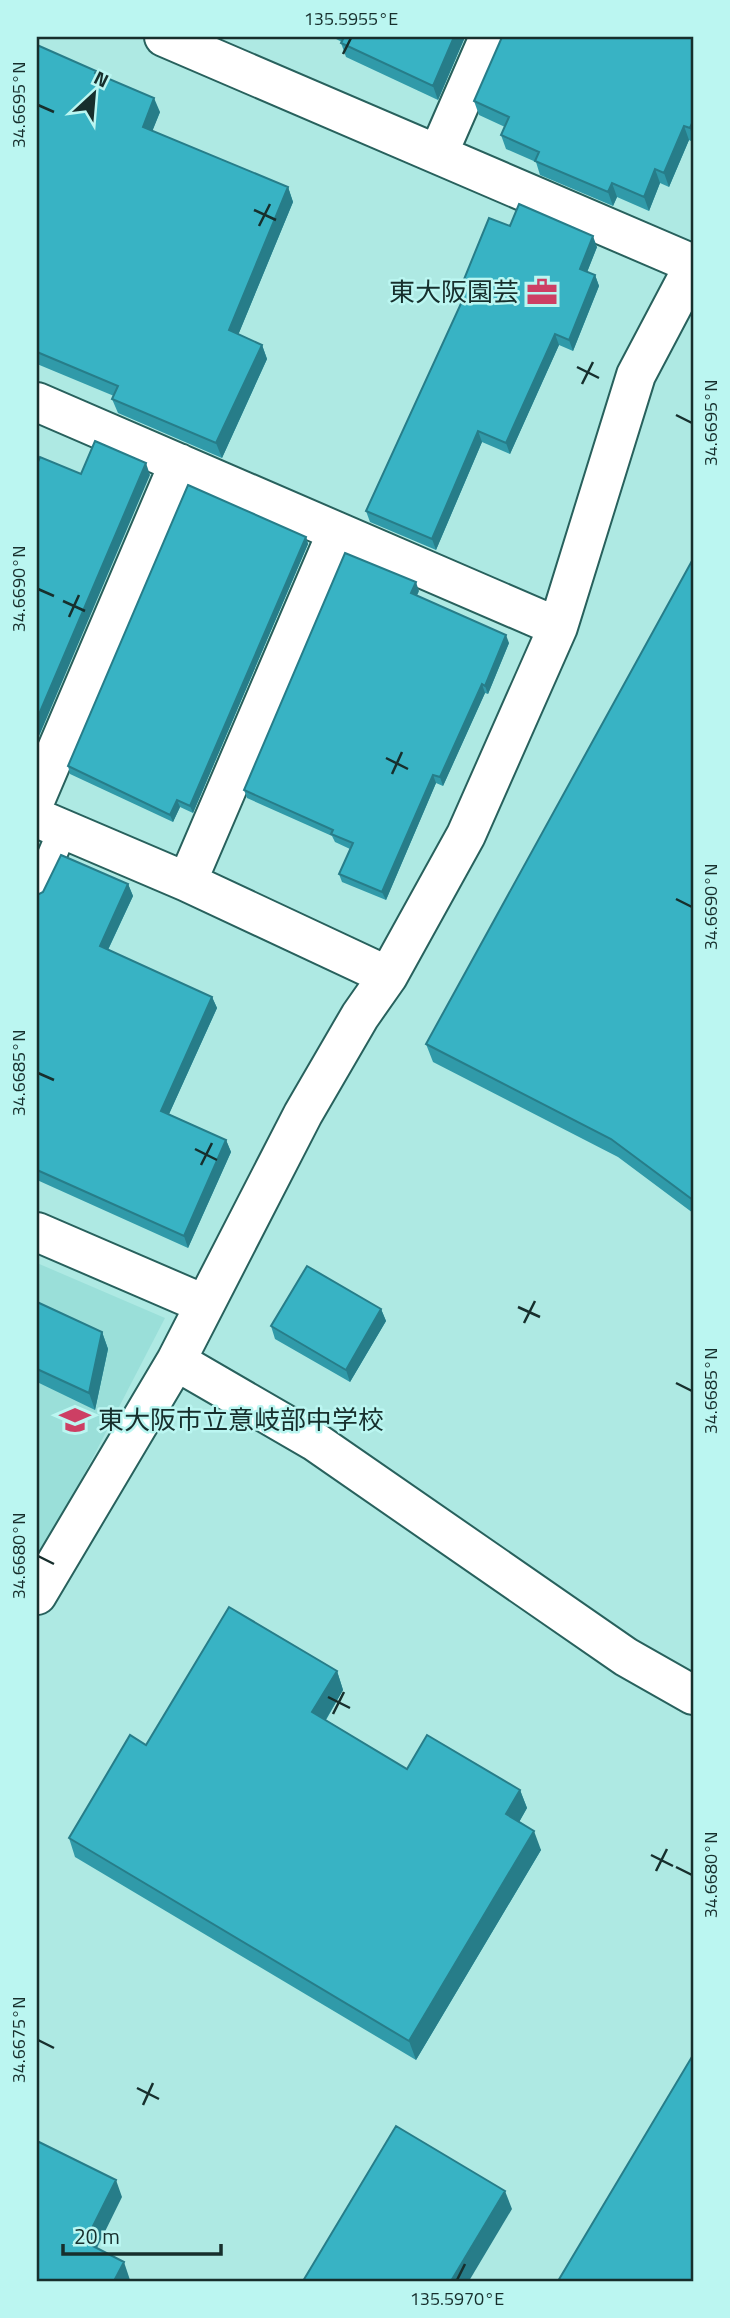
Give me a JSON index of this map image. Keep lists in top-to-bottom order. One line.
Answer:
{"places":{"office":["東大阪園芸"],"school or university":["東大阪市立意岐部中学校"]},"scale_bar":"20 m","north":"top right","coordinates":["135.5955°E","34.6695°N","34.6690°N","34.6685°N","34.6680°N","34.6675°N","135.5970°E"]}
